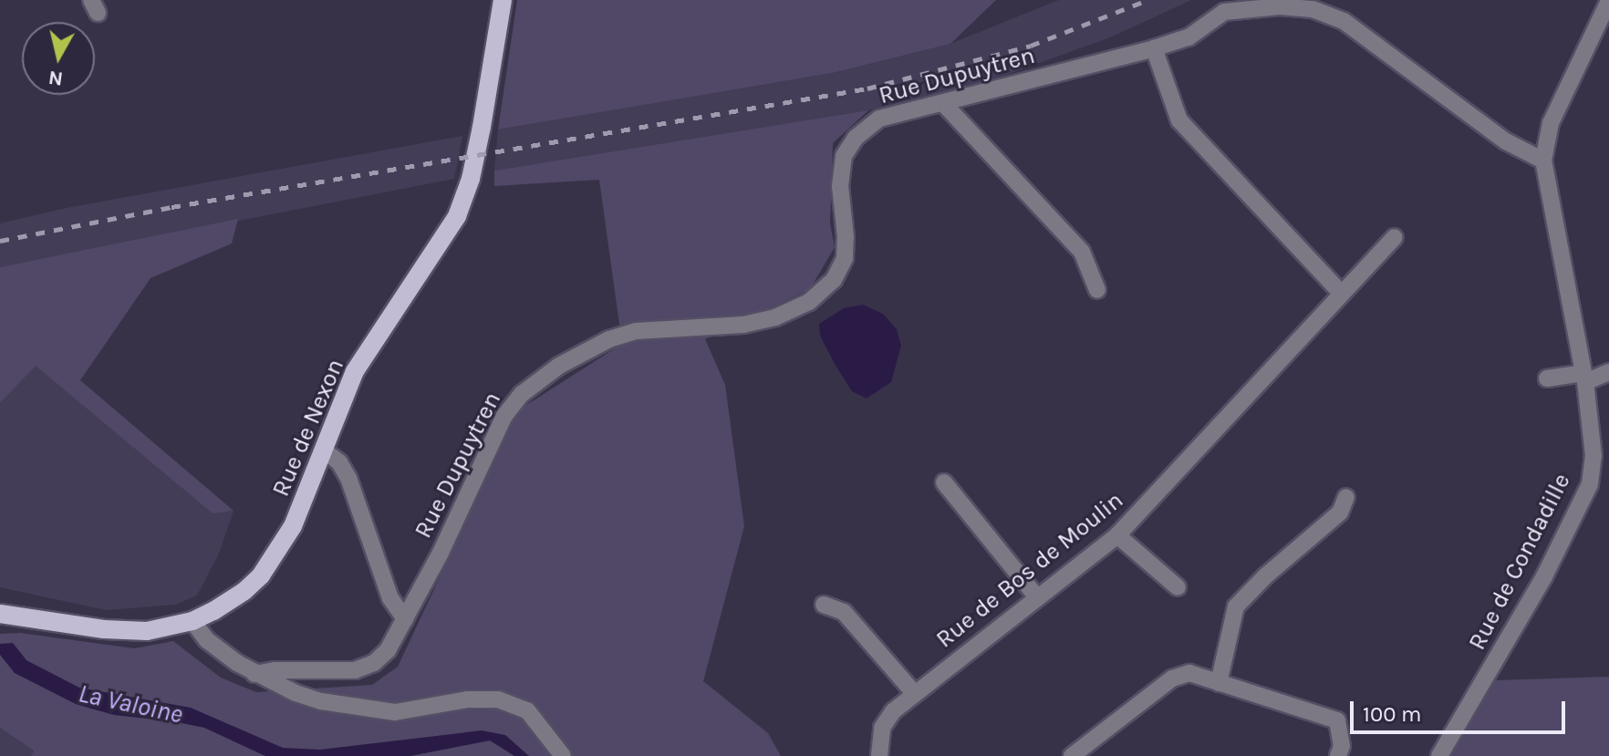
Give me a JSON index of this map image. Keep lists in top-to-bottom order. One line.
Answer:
{"streets":{"main road":["Rue de Nexon"],"street":["Rue Dupuytren","Rue de Condadille","Rue de Bos de Moulin"]},"crossings":[["Rue Dupuytren","Rue de Condadille"]],"water":["La Valoine"],"scale_bar":"100 m","north":"bottom"}
